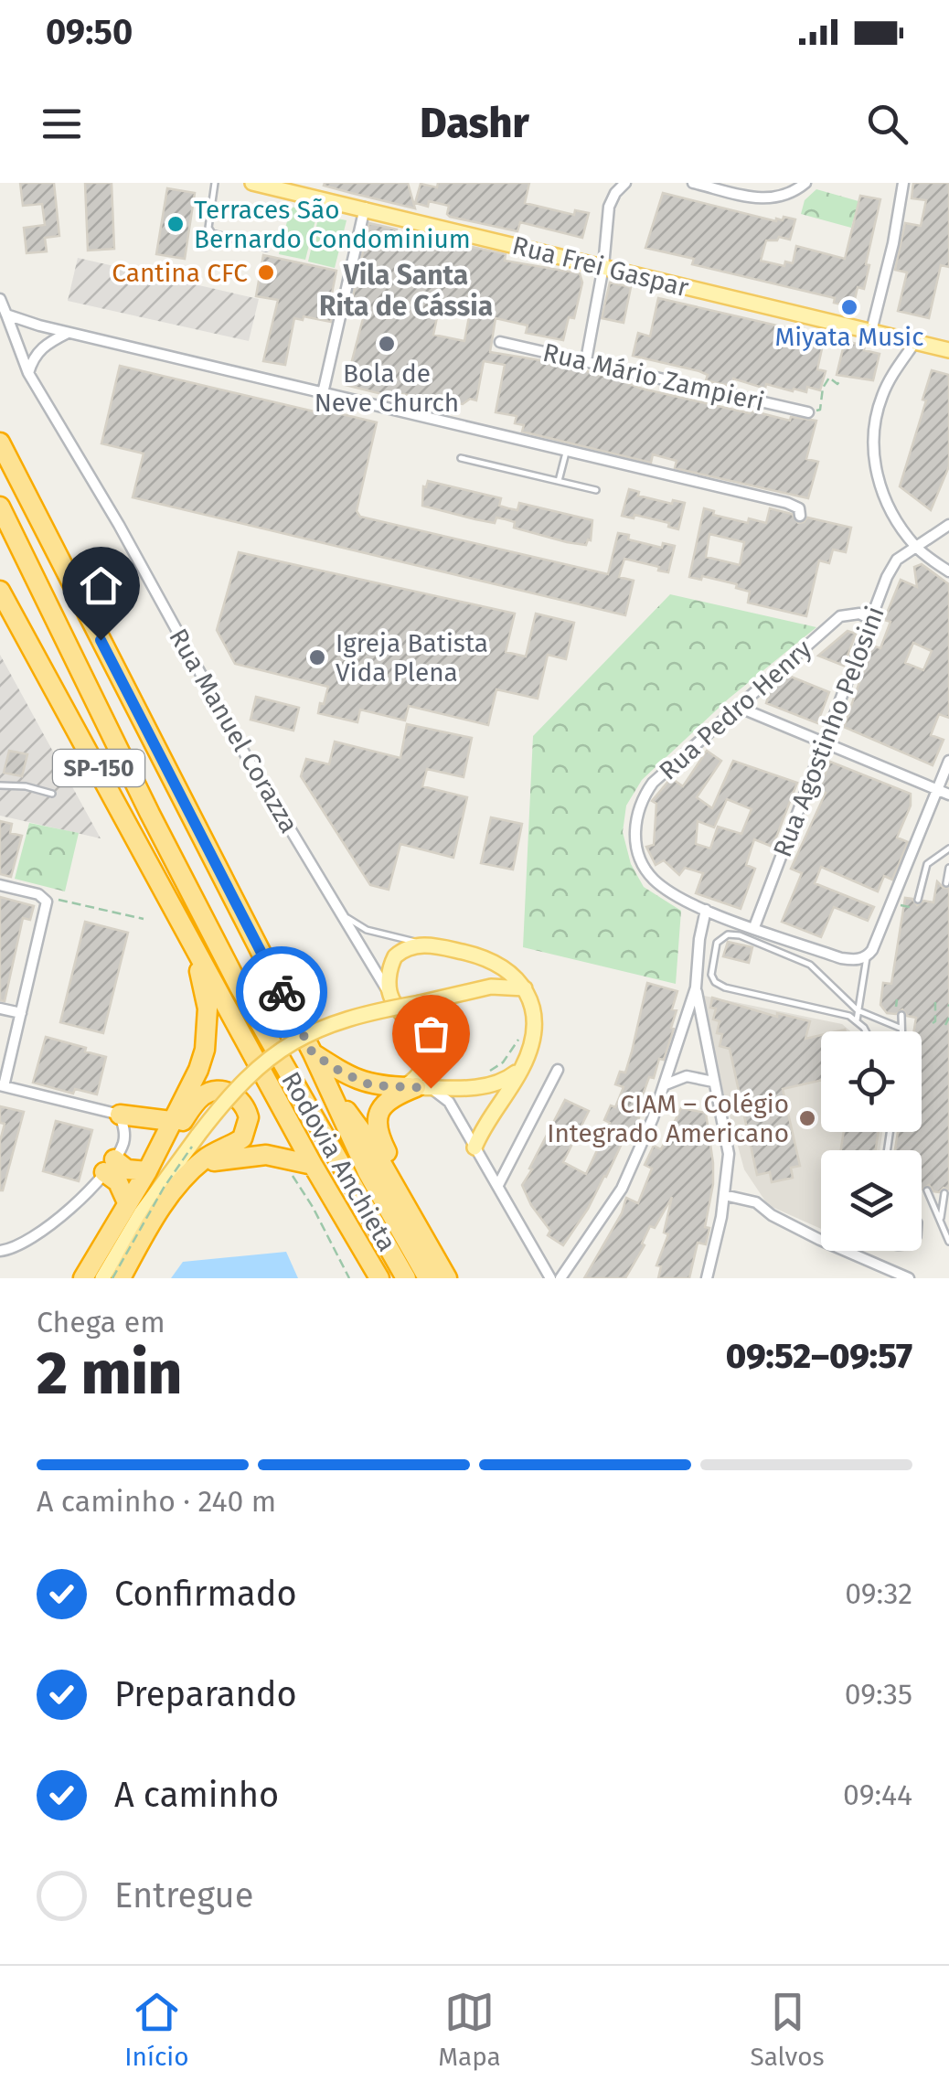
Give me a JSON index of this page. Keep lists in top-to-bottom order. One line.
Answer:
{"streets":{"highway":["SP-150","Rodovia Anchieta"],"main road":["Rua Frei Gaspar"],"street":["Rua Mário Zampieri","Rua Pedro Henry","Rua Manuel Corazza","Rua Agostinho Pelosini"]},"crossings":[["Rua Pedro Henry","Rua Agostinho Pelosini"]],"districts":["Vila Santa Rita de Cássia"],"places":["Terraces São Bernardo Condominium","Cantina CFC","Miyata Music","Bola de Neve Church","Igreja Batista Vida Plena","CIAM – Colégio Integrado Americano"],"page":{"status":"09:50","header":"Dashr","heading":["2 min","Chega em","09:52–09:57"],"bar":"A caminho · 240 m","list":[["Confirmado","09:32"],["Preparando","09:35"],["A caminho","09:44"],"Entregue"],"tabs":["Início","Mapa","Salvos"]}}
